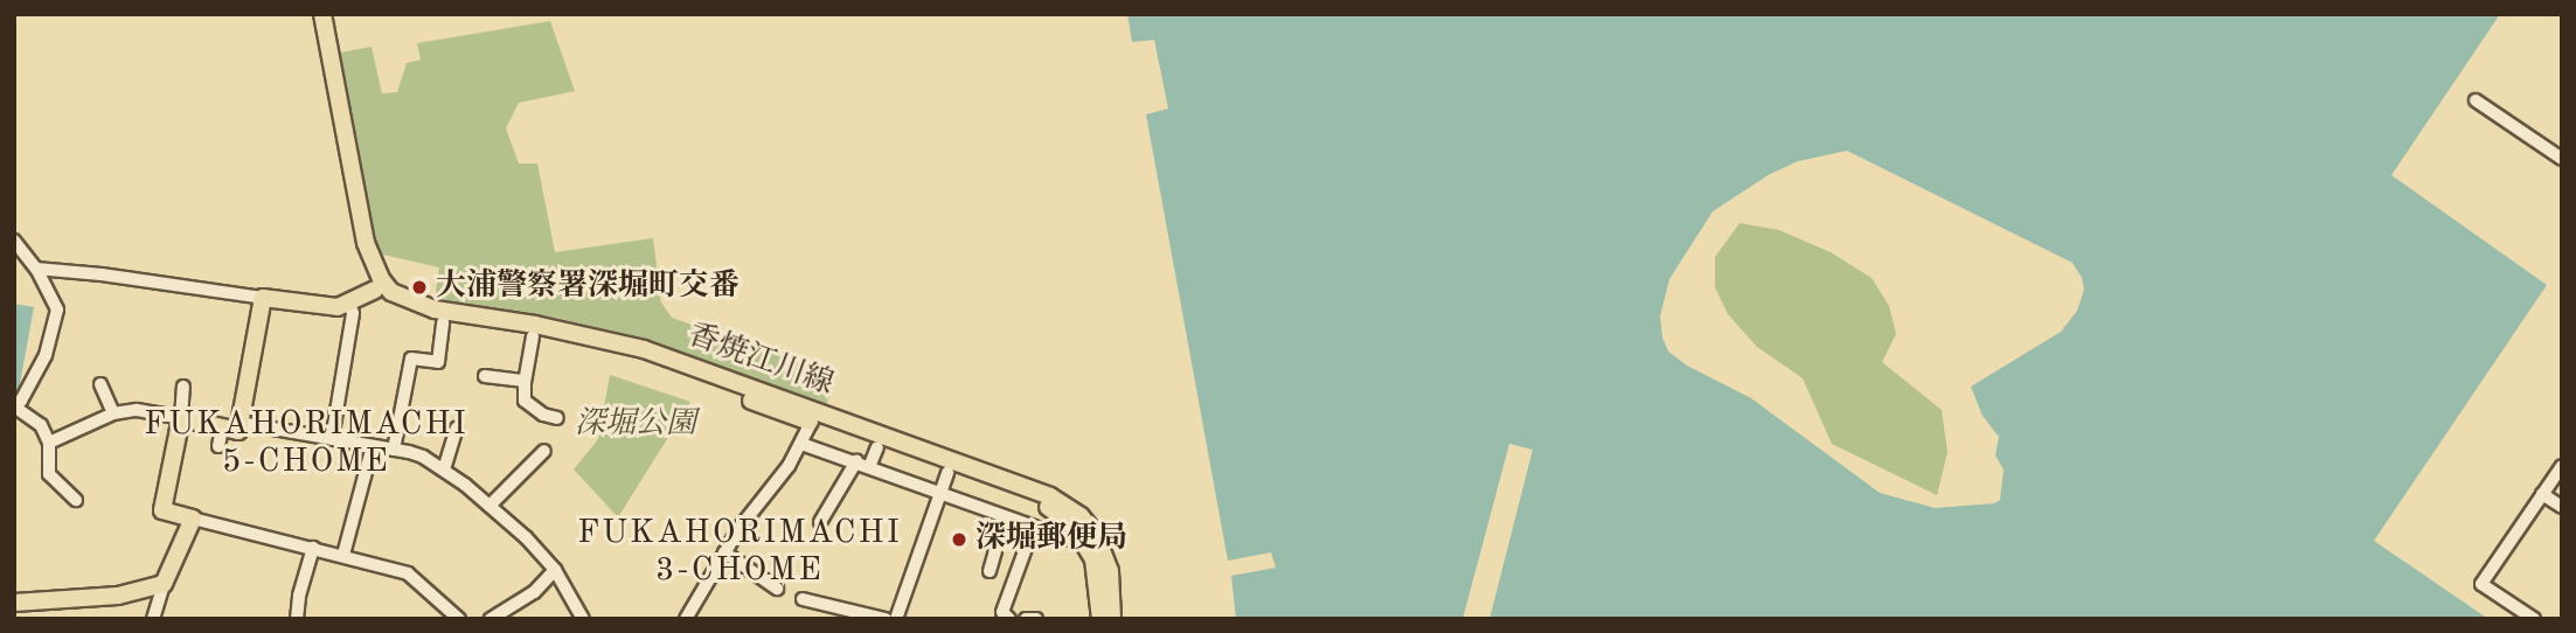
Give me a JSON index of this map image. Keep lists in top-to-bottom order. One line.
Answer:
{"streets":{"main road":["香焼江川線"]},"districts":["FUKAHORIMACHI 5-CHOME","FUKAHORIMACHI 3-CHOME"],"parks":["深堀公園"],"places":["大浦警察署深堀町交番","深堀郵便局"]}
